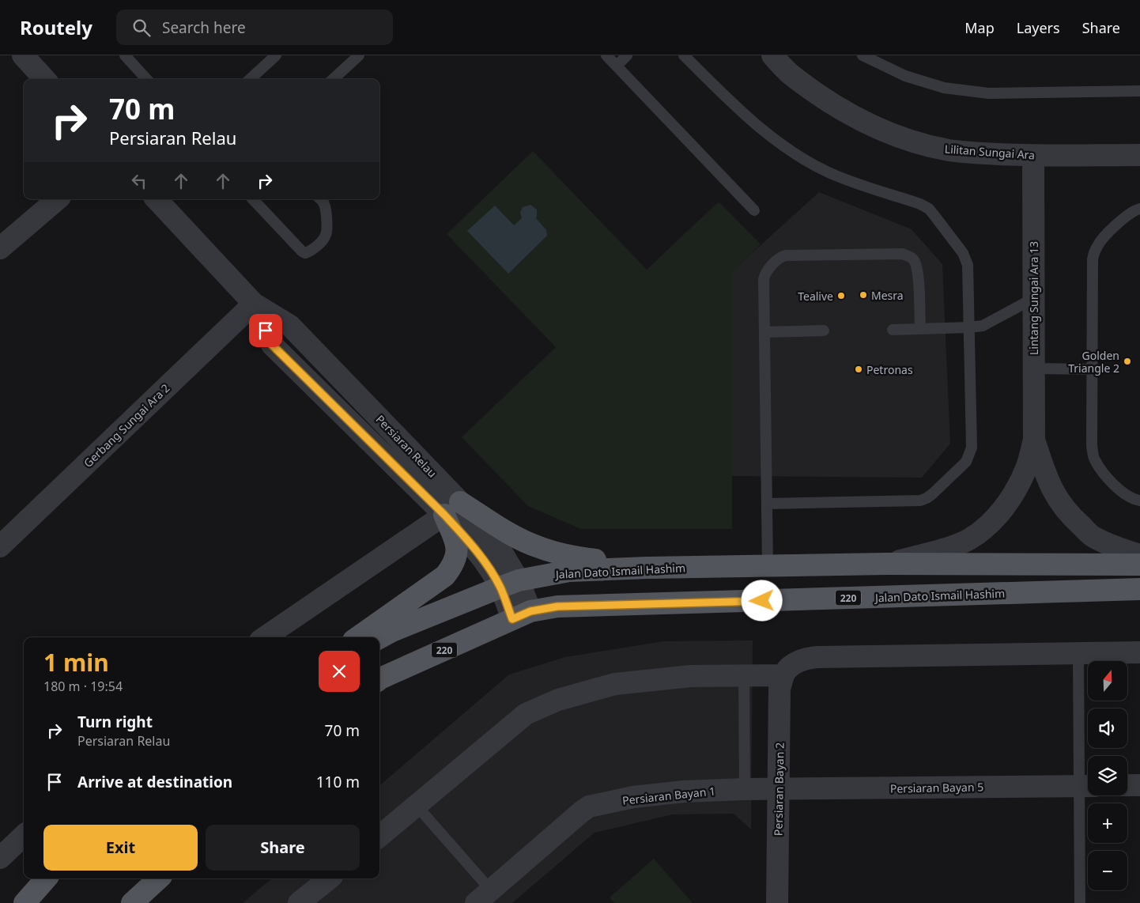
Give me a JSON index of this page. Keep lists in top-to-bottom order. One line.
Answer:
{"streets":{"main road":["Jalan Dato Ismail Hashim","220"],"street":["Lilitan Sungai Ara","Lintang Sungai Ara 13","Gerbang Sungai Ara 2","Persiaran Relau","Persiaran Bayan 5","Persiaran Bayan 2","Persiaran Bayan 1"]},"crossings":[["Lilitan Sungai Ara","Lintang Sungai Ara 13"],["Lintang Sungai Ara 13","Jalan Dato Ismail Hashim"],["Gerbang Sungai Ara 2","Persiaran Relau"],["Persiaran Relau","Jalan Dato Ismail Hashim"],["Persiaran Bayan 5","Persiaran Bayan 2"],["Persiaran Bayan 5","Persiaran Bayan 1"],["Persiaran Bayan 2","Persiaran Bayan 1"]],"places":["Mesra","Tealive","Golden Triangle 2","Petronas"],"north":"top","page":{"header":"Routely","search":"Search here","nav":["Map","Layers","Share"],"turn":["70 m","Persiaran Relau"],"heading":["1 min","180 m · 19:54"],"map_buttons":["+","−"],"list":[{"name":"Turn right","note":"Persiaran Relau","value":"70 m"},{"name":"Arrive at destination","value":"110 m"}],"buttons":["Exit","Share"]}}
